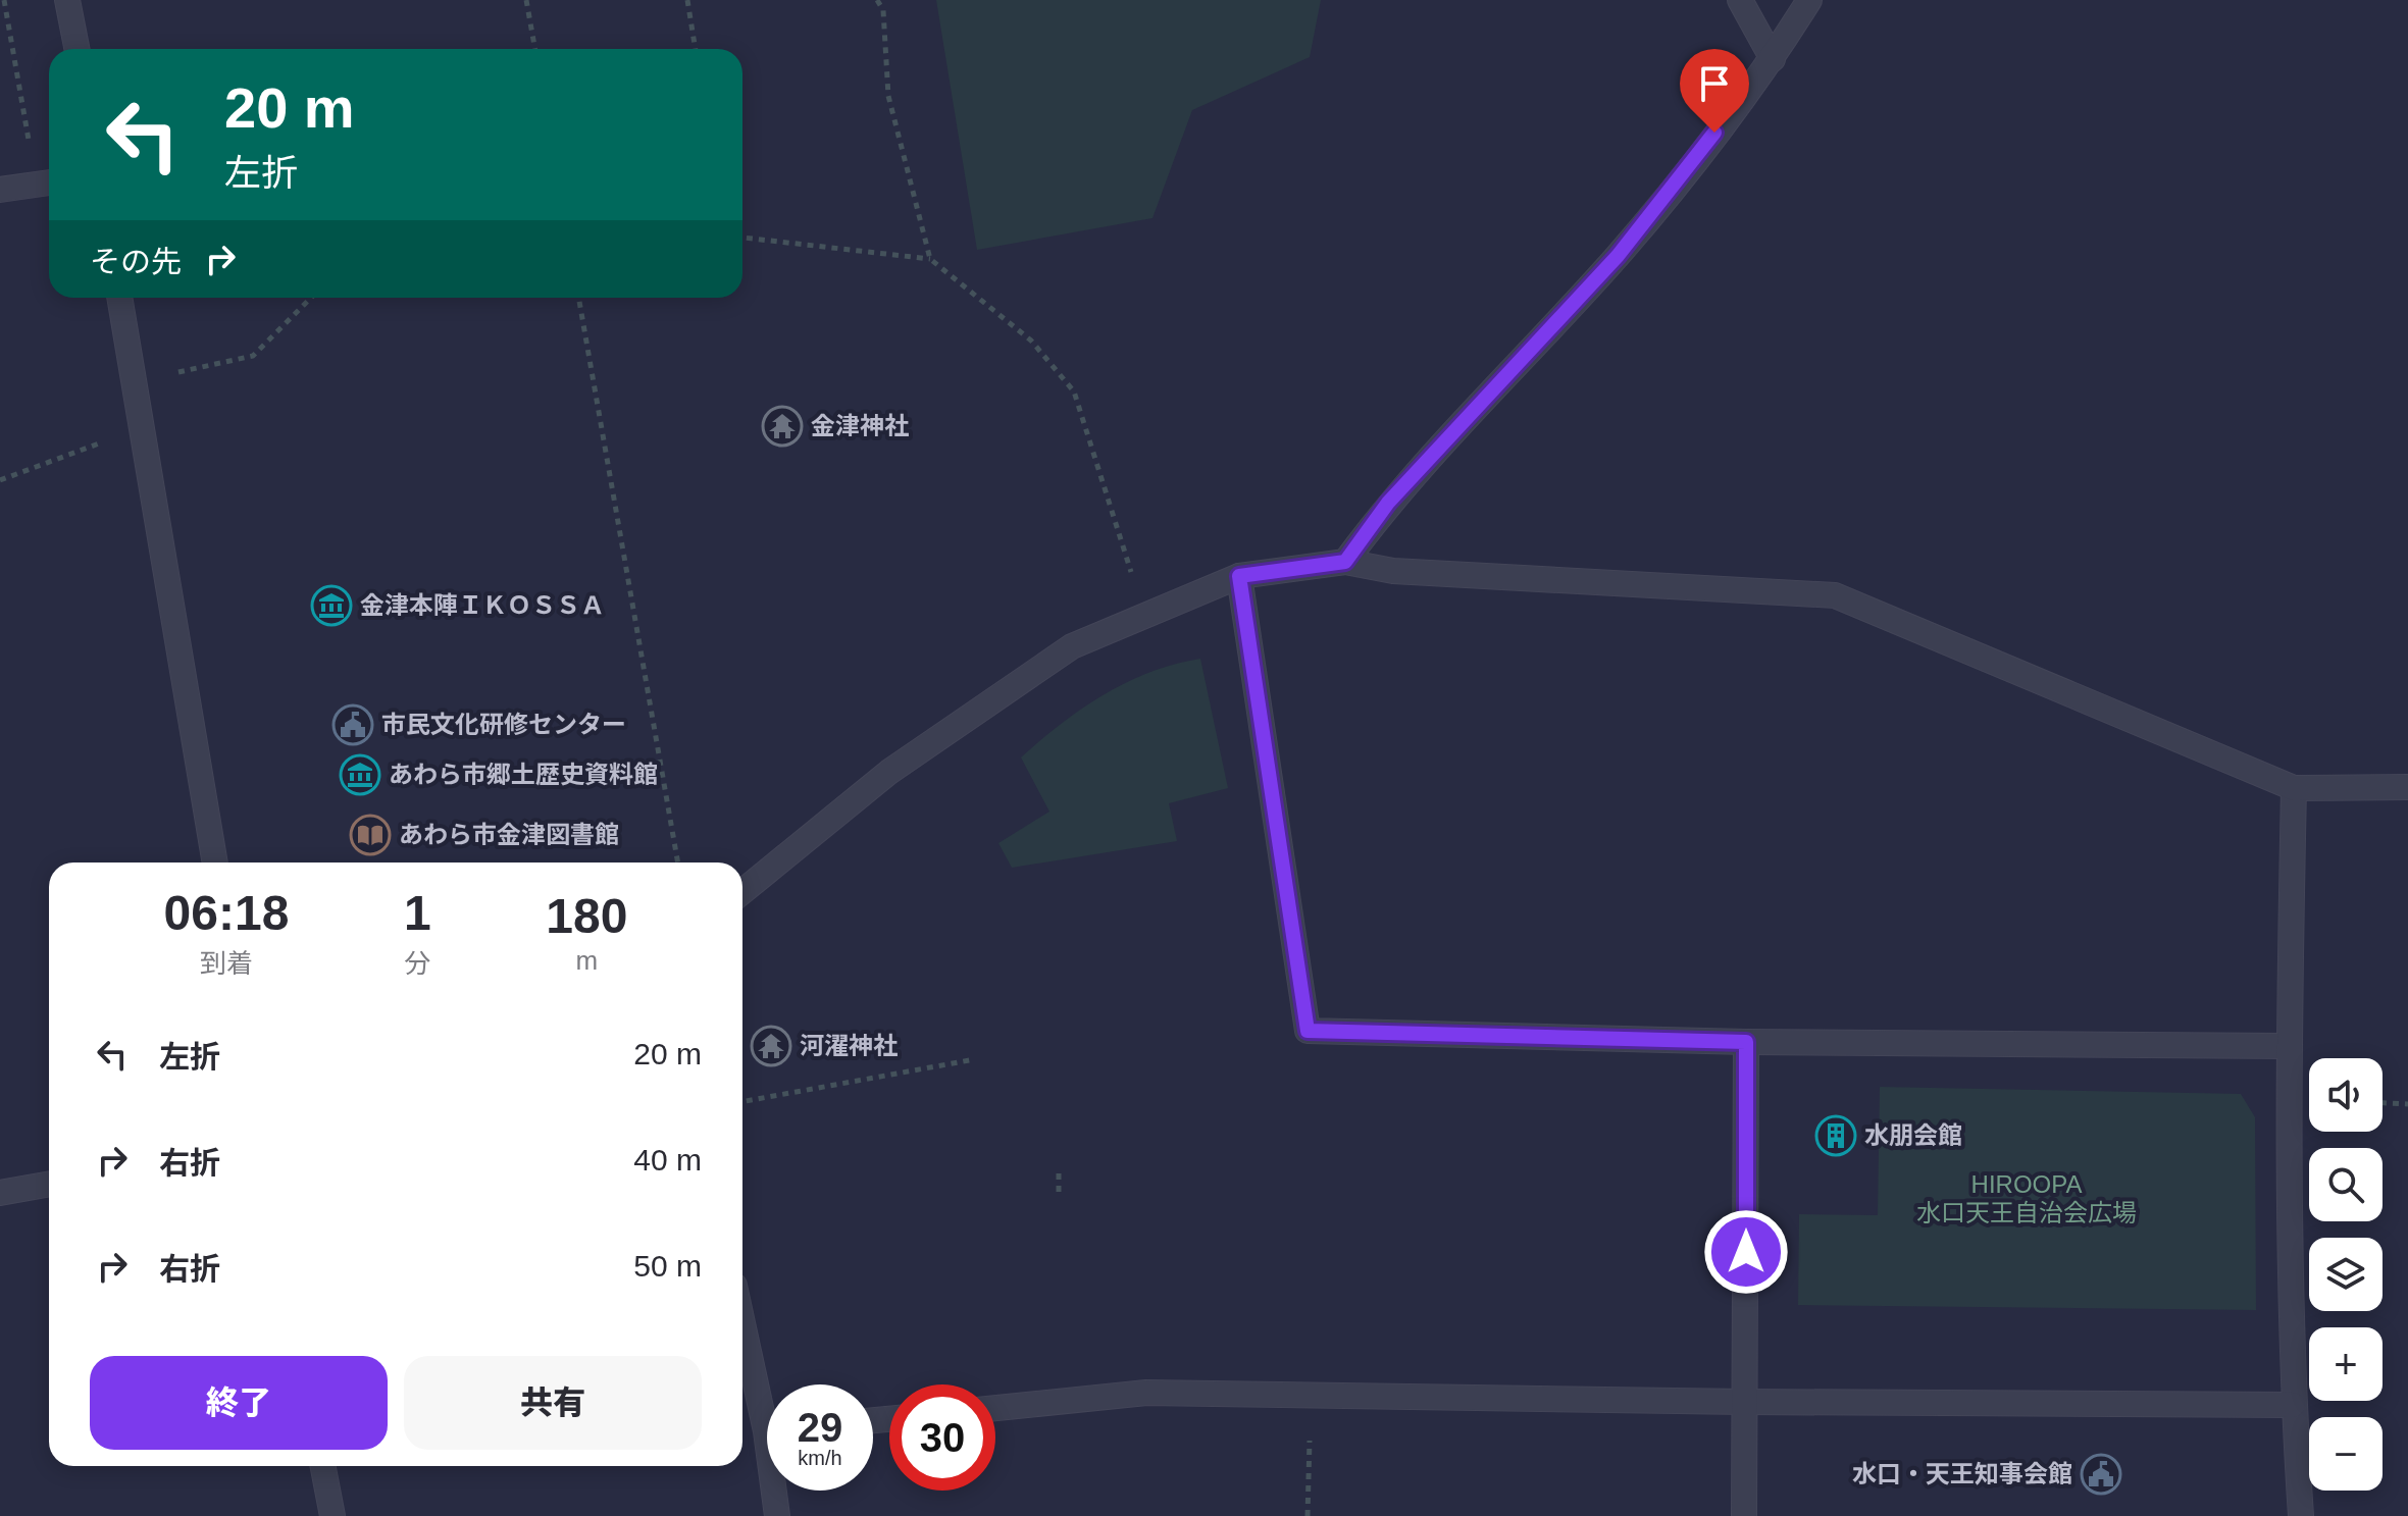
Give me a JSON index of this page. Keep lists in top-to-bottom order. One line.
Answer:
{"parks":["HIROOPA 水口天王自治会広場"],"places":{"temple":["金津神社","河濯神社"],"museum":["金津本陣ＩＫＯＳＳＡ","あわら市郷土歴史資料館"],"public building":["市民文化研修センター","水口・天王知事会館"],"library":["あわら市金津図書館"],"building":["水朋会館"]},"page":{"turn":["20 m","左折"],"then":"その先","eta":["06:18","到着","1","分","180","m"],"list":[{"name":"左折","value":"20 m"},{"name":"右折","value":"40 m"},{"name":"右折","value":"50 m"}],"map_buttons":["+","−"],"buttons":["終了","共有"],"speed":"29 km/h","limit":"30"}}
